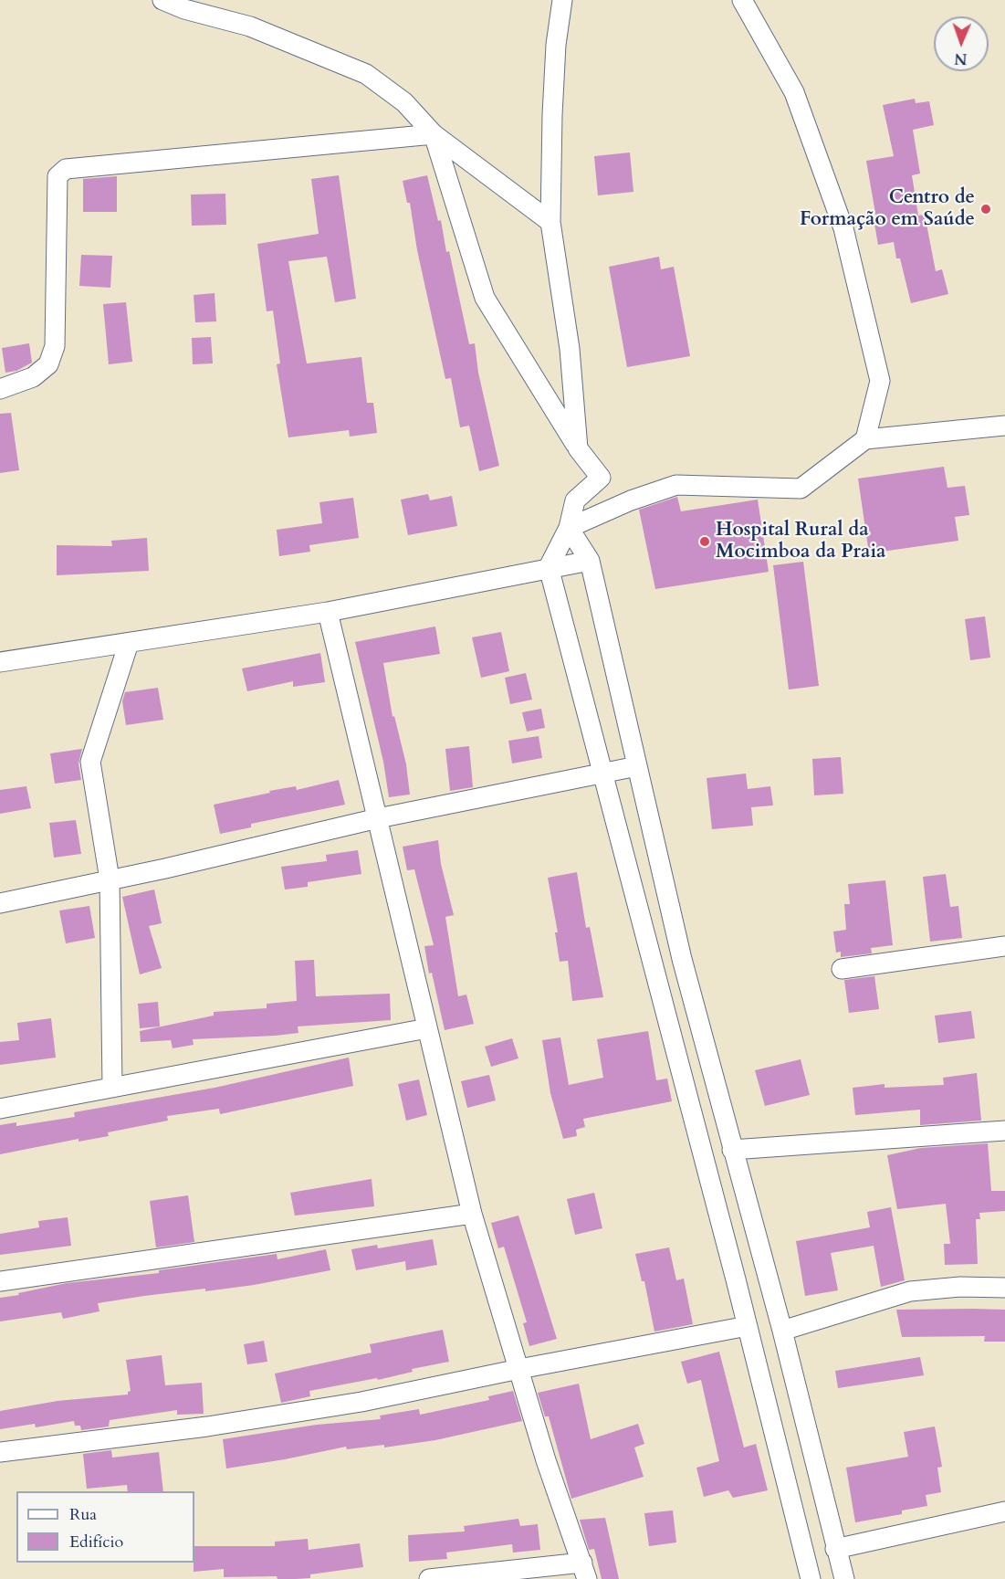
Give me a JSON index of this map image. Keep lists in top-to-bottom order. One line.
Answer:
{"places":["Centro de Formação em Saúde","Hospital Rural da Mocimboa da Praia"],"legend":["Rua","Edifício"],"north":"bottom"}
